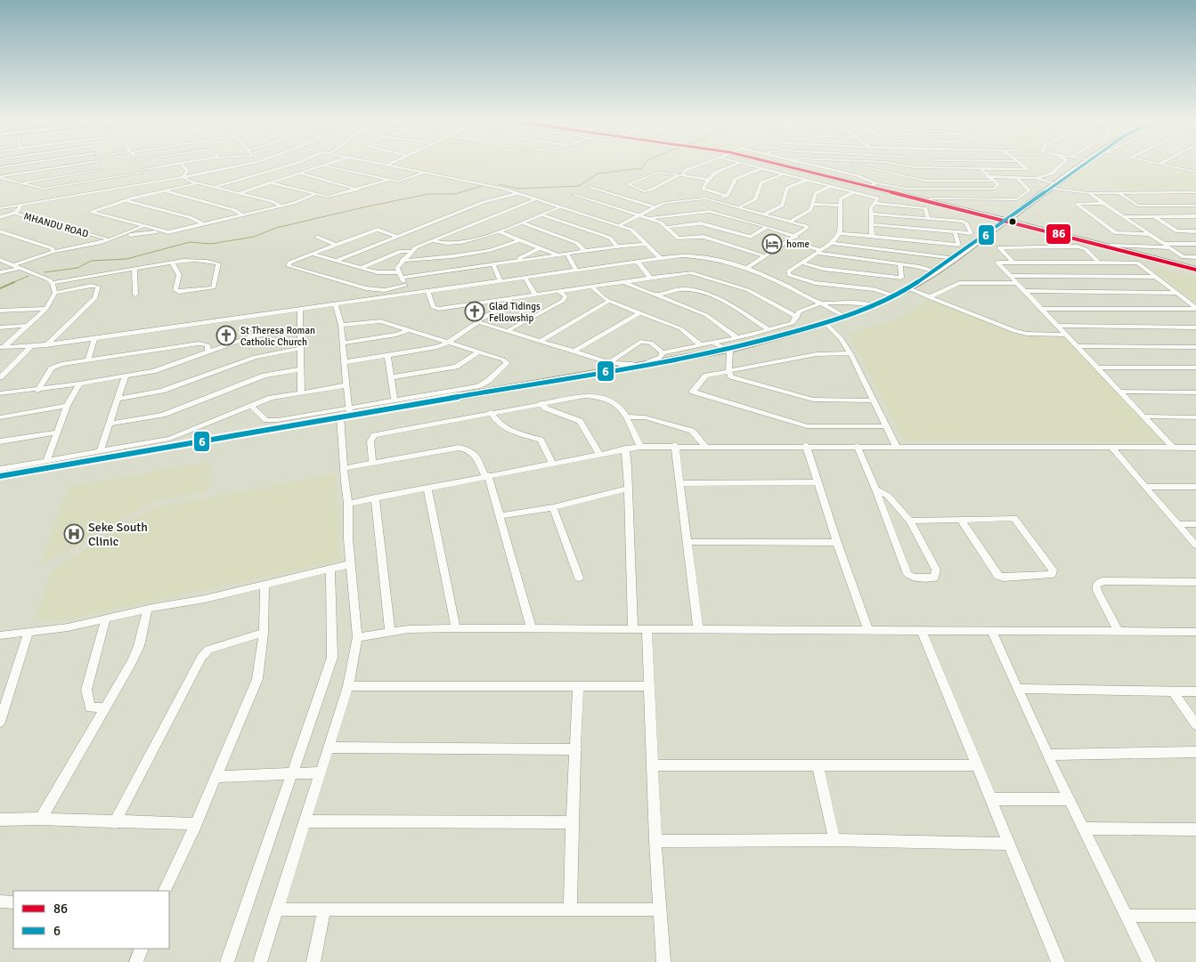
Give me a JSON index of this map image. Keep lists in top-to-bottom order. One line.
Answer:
{"streets":{"street":["MHANDU ROAD"]},"places":{"hotel":["home"],"church":["Glad Tidings Fellowship","St Theresa Roman Catholic Church"],"hospital":["Seke South Clinic"]},"lines":["transit line 86","transit line 6"],"legend":["86","6"]}
